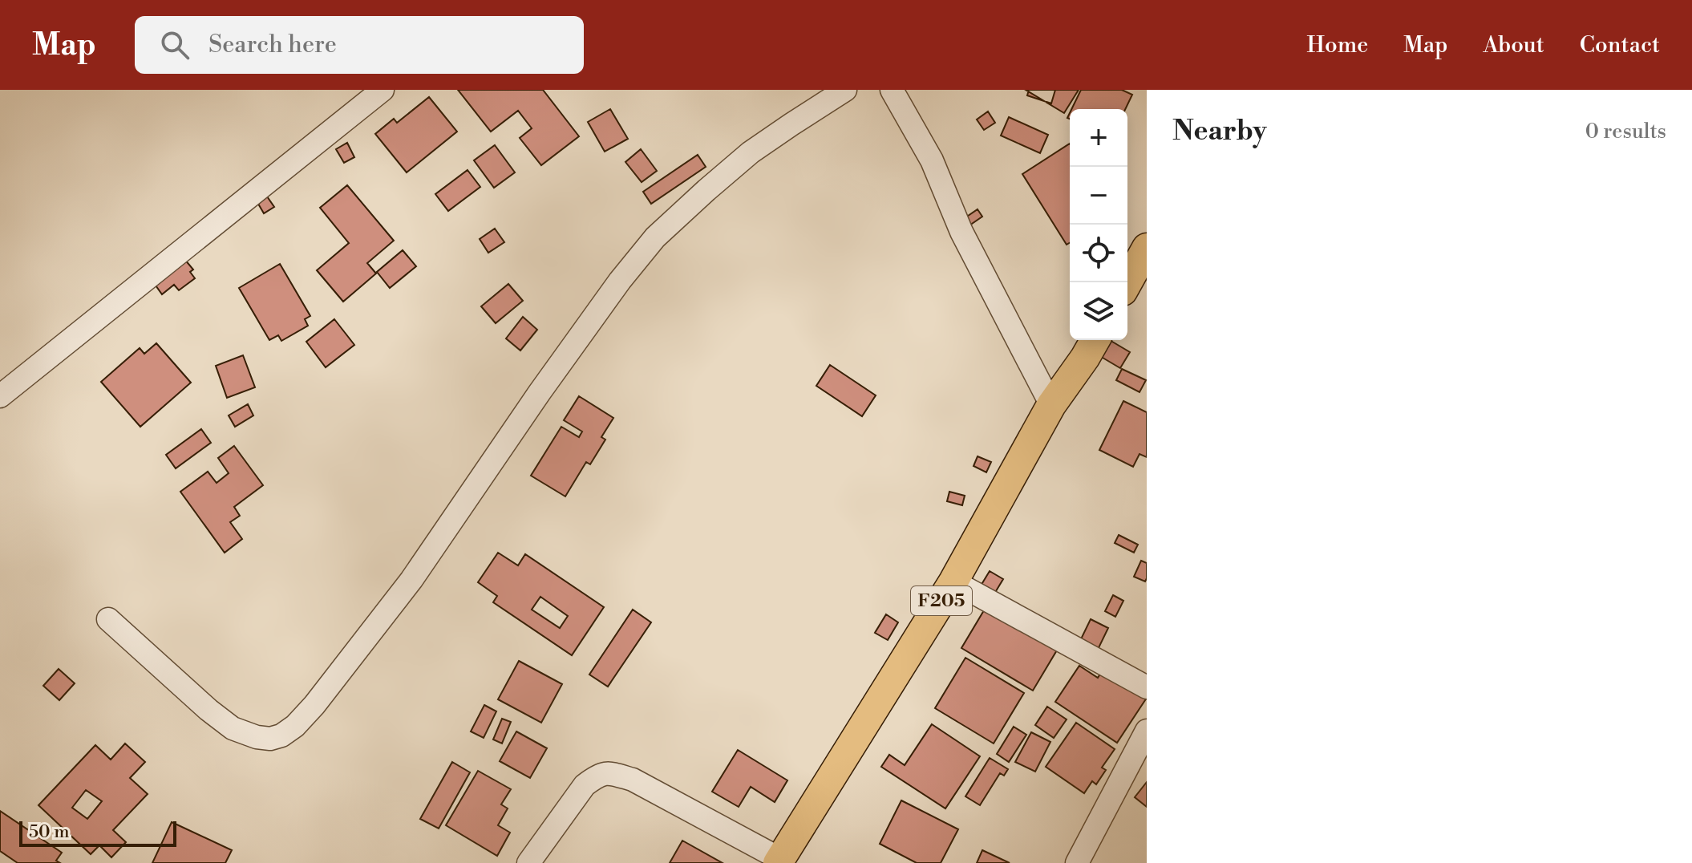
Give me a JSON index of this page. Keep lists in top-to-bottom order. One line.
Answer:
{"streets":{"main road":["F205"]},"scale_bar":"50 m","page":{"header":"Map","search":"Search here","nav":["Home","Map","About","Contact"],"heading":["Nearby","0 results"],"map_buttons":["+","−"],"scale":"50 m"}}
